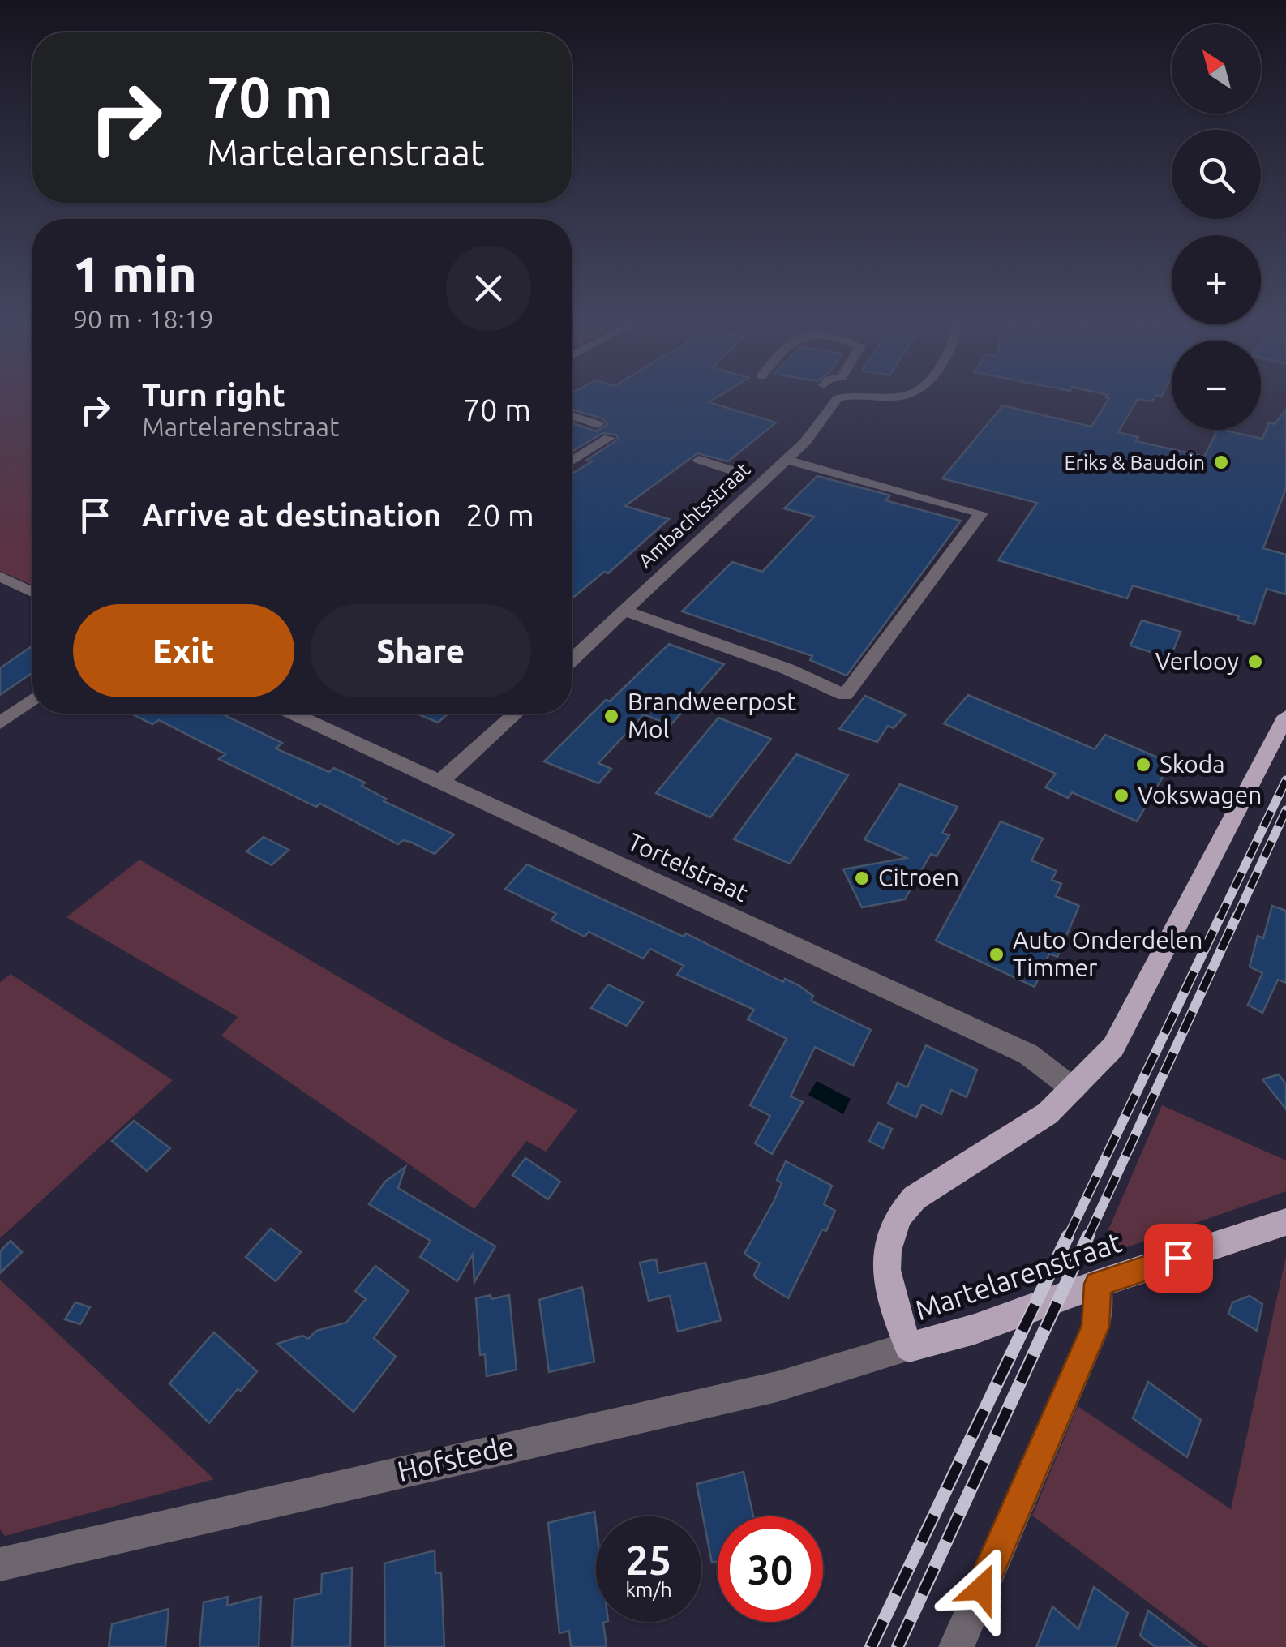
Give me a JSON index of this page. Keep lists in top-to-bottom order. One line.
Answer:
{"streets":{"main road":["Martelarenstraat"],"street":["Ambachtsstraat","Tortelstraat","Hofstede"]},"crossings":[["Martelarenstraat","Hofstede"]],"places":["Eriks & Baudoin","Verlooy","Brandweerpost Mol","Skoda","Vokswagen","Citroen","Auto Onderdelen Timmer"],"north":"top left","page":{"map_buttons":["+","−"],"turn":["70 m","Martelarenstraat"],"heading":["1 min","90 m · 18:19"],"list":[{"name":"Turn right","note":"Martelarenstraat","value":"70 m"},{"name":"Arrive at destination","value":"20 m"}],"buttons":["Exit","Share"],"speed":"25 km/h","limit":"30"}}
